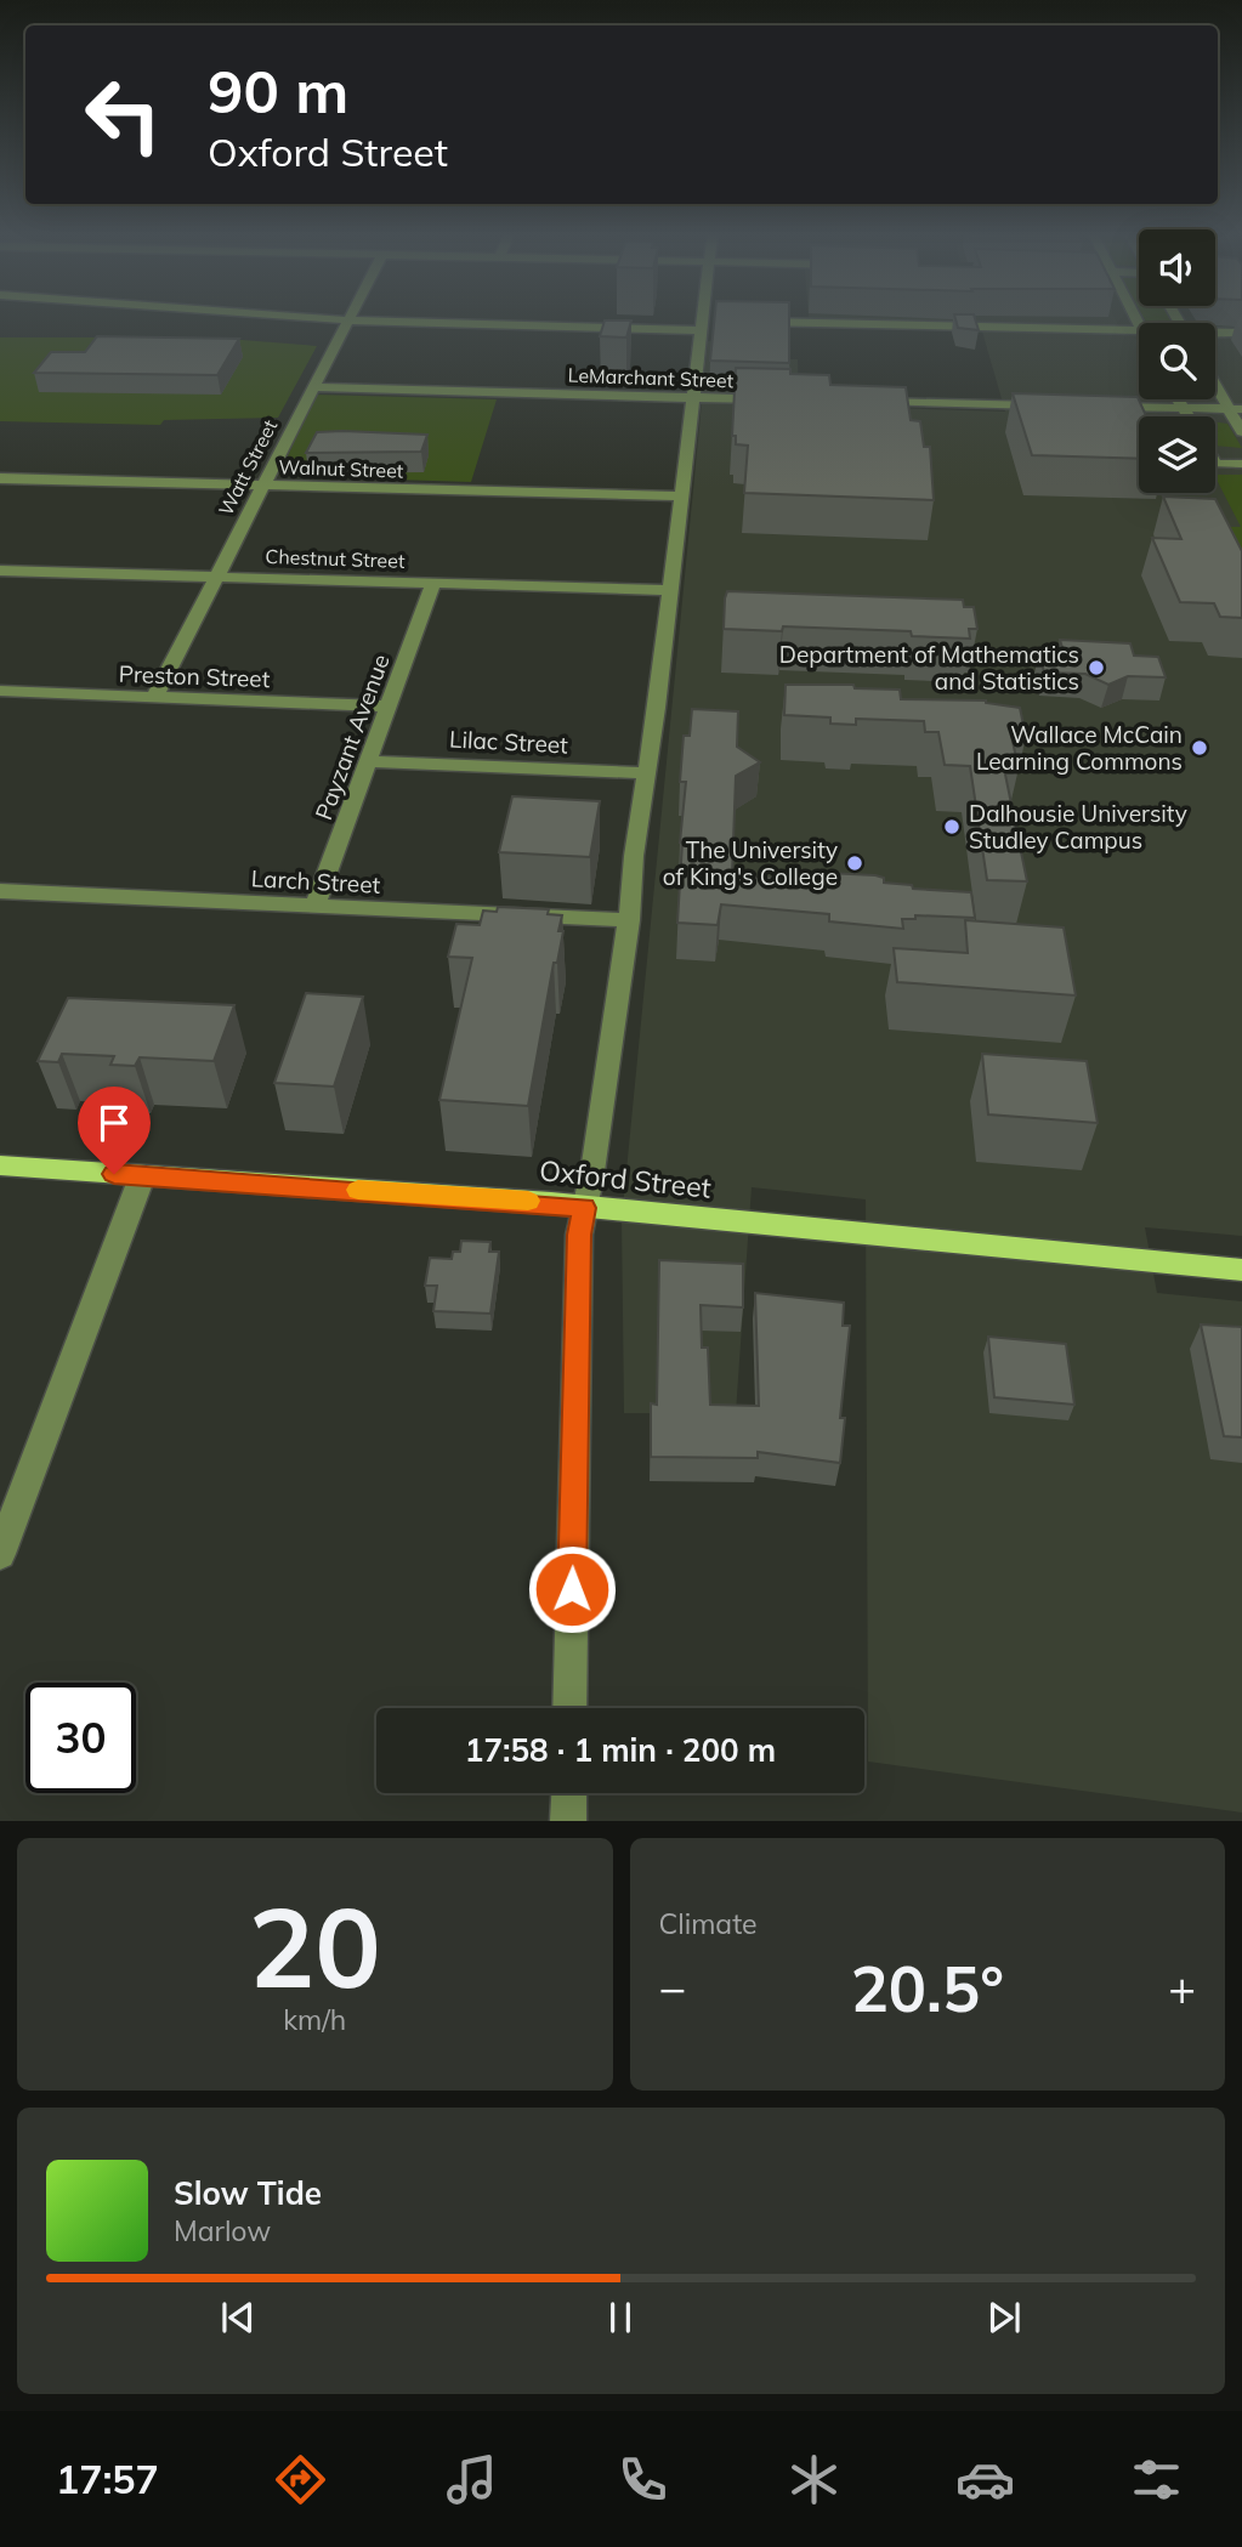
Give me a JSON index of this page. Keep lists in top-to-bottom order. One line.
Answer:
{"streets":{"main road":["Oxford Street"],"street":["LeMarchant Street","Watt Street","Walnut Street","Chestnut Street","Preston Street","Payzant Avenue","Lilac Street","Larch Street"]},"crossings":[["LeMarchant Street","Watt Street"],["Watt Street","Walnut Street"],["Watt Street","Chestnut Street"],["Watt Street","Preston Street"],["Chestnut Street","Payzant Avenue"],["Preston Street","Payzant Avenue"],["Payzant Avenue","Lilac Street"],["Payzant Avenue","Larch Street"]],"places":["Department of Mathematics and Statistics","Wallace McCain Learning Commons","Dalhousie University Studley Campus","The University of King's College"],"page":{"turn":["90 m","Oxford Street"],"limit":"30","trip":"17:58 · 1 min · 200 m","tile":[["20","km/h"],"Climate"],"heat":["−","20.5°","+"],"song":["Slow Tide","Marlow"],"tabs":"17:57"}}
